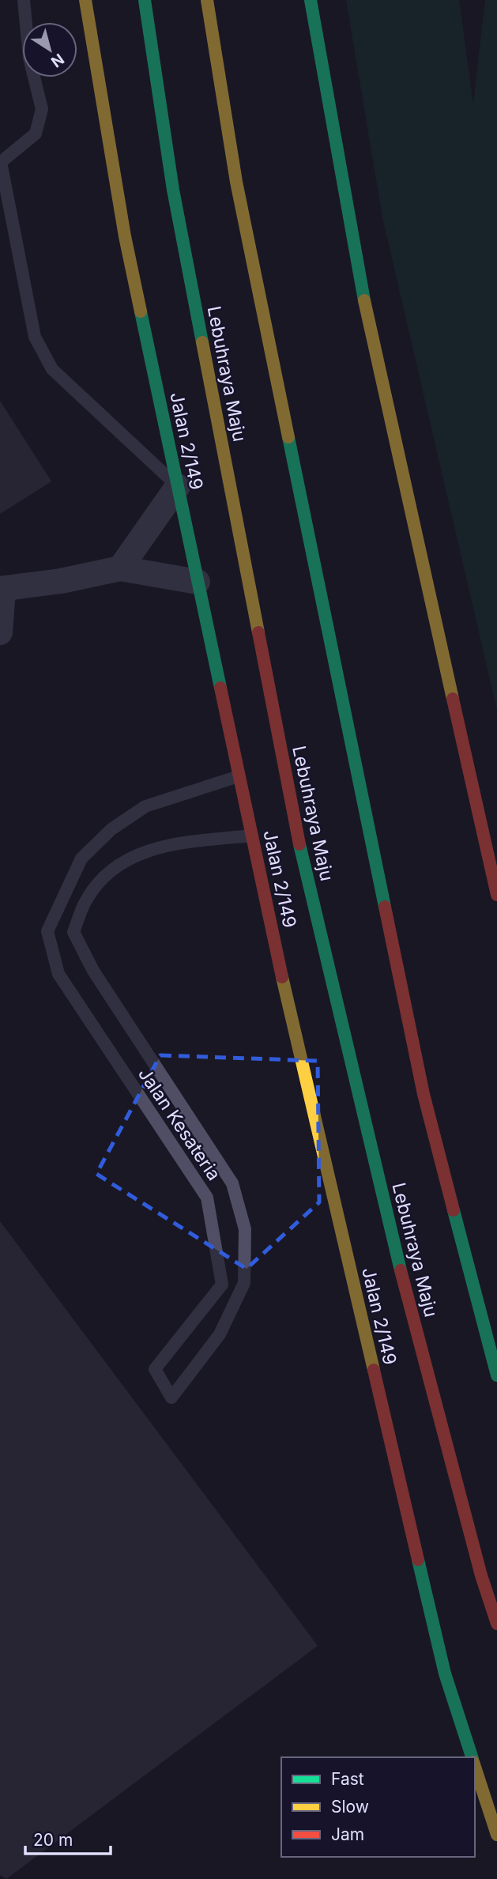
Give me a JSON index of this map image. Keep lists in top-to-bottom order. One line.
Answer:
{"streets":{"main road":["Lebuhraya Maju","Jalan 2/149"],"lane":["Jalan Kesateria"]},"crossings":[["Jalan 2/149","Jalan Kesateria"]],"legend":["Fast","Slow","Jam"],"scale_bar":"20 m","north":"bottom right"}
